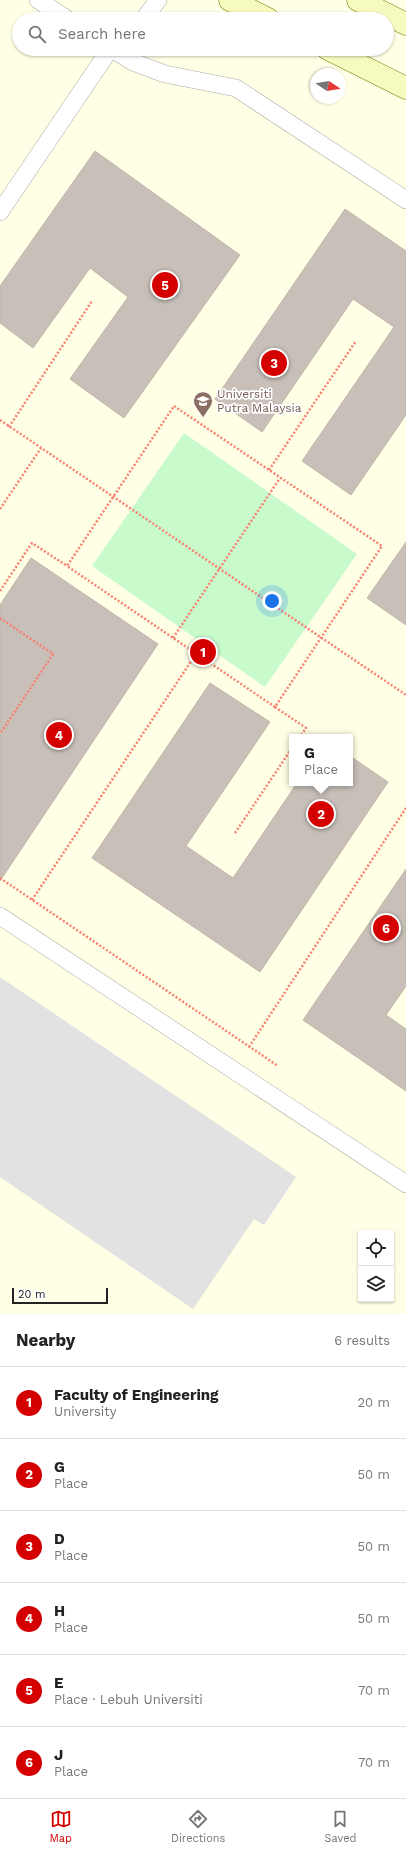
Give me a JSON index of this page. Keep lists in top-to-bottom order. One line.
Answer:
{"places":{"school or university":["Universiti Putra Malaysia"]},"scale_bar":"20 m","north":"right","page":{"search":"Search here","pins":["5","3","1","4","2","6"],"popup":["G","Place"],"scale":"20 m","heading":["Nearby","6 results"],"list":[{"mark":"1","name":"Faculty of Engineering","note":"University","value":"20 m"},{"mark":"2","name":"G","note":"Place","value":"50 m"},{"mark":"3","name":"D","note":"Place","value":"50 m"},{"mark":"4","name":"H","note":"Place","value":"50 m"},{"mark":"5","name":"E","note":"Place · Lebuh Universiti","value":"70 m"},{"mark":"6","name":"J","note":"Place","value":"70 m"}],"nav":["Map","Directions","Saved"]}}
